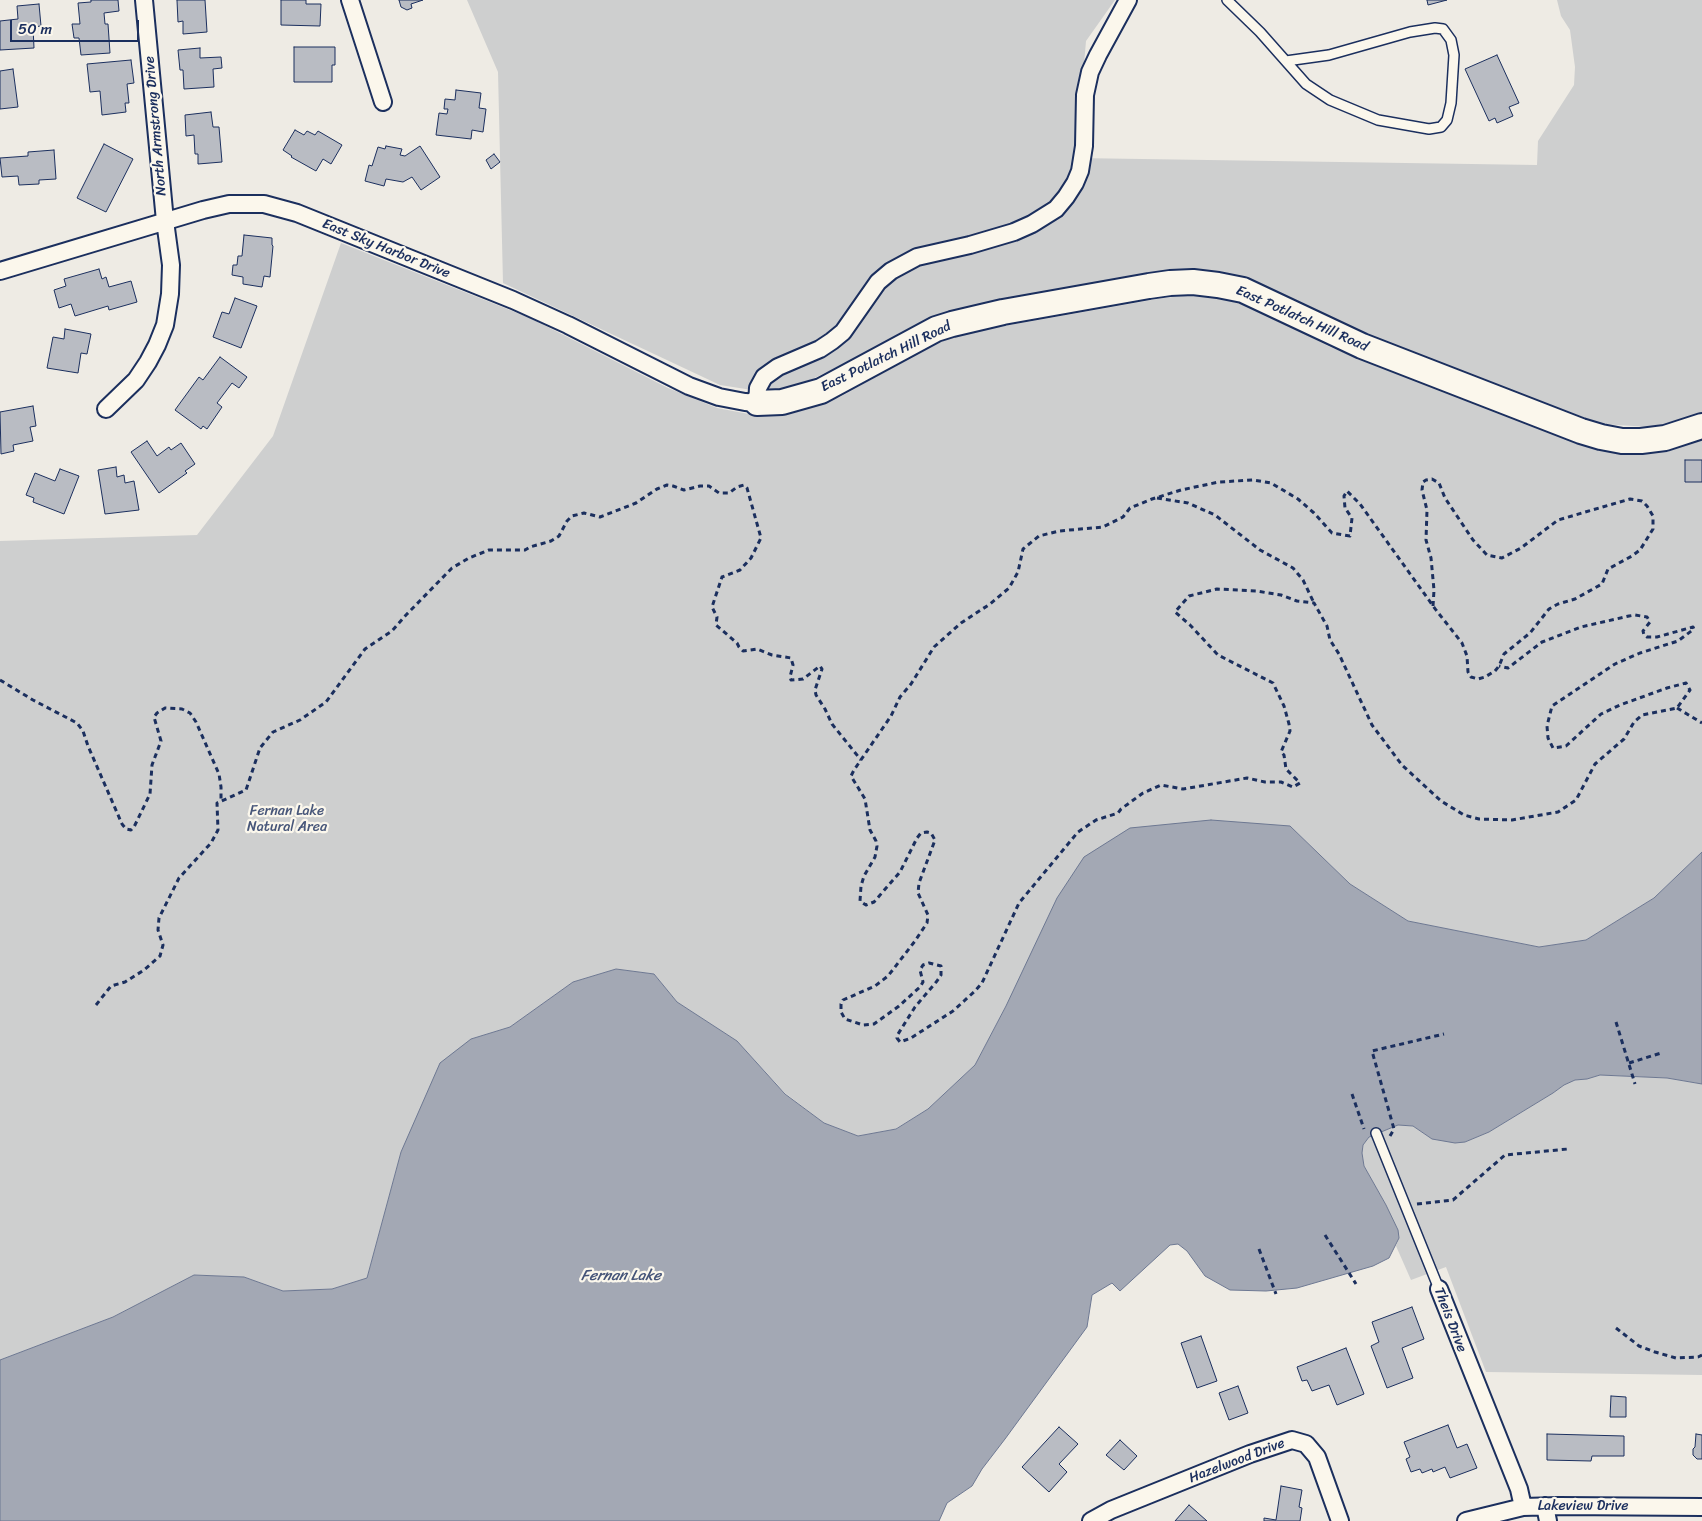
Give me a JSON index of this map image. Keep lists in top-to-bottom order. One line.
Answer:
{"streets":{"street":["North Armstrong Drive","East Sky Harbor Drive","East Potlatch Hill Road","Theis Drive","Hazelwood Drive","Lakeview Drive"]},"crossings":[["North Armstrong Drive","East Sky Harbor Drive"],["East Sky Harbor Drive","East Potlatch Hill Road"],["Theis Drive","Lakeview Drive"]],"water":["Fernan Lake"],"parks":["Fernan Lake Natural Area"],"scale_bar":"50 m"}
